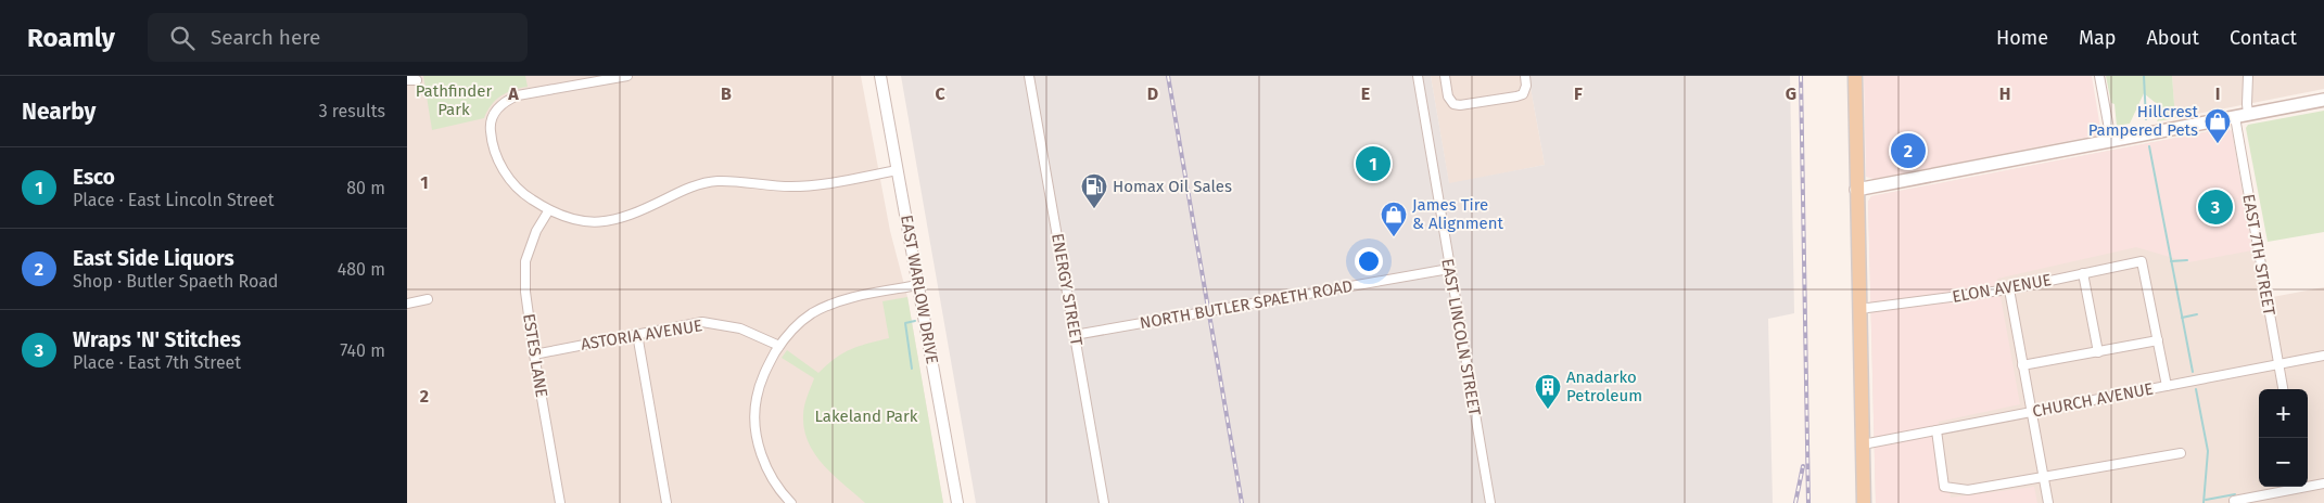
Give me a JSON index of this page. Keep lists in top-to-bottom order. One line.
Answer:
{"streets":{"street":["EAST 7TH STREET","ELON AVENUE","EAST WARLOW DRIVE","ENERGY STREET","NORTH BUTLER SPAETH ROAD","ASTORIA AVENUE","EAST LINCOLN STREET","ESTES LANE","CHURCH AVENUE"]},"crossings":[["EAST 7TH STREET","CHURCH AVENUE"],["ENERGY STREET","NORTH BUTLER SPAETH ROAD"],["NORTH BUTLER SPAETH ROAD","EAST LINCOLN STREET"],["ASTORIA AVENUE","ESTES LANE"]],"parks":["Pathfinder Park","Lakeland Park"],"places":{"shop":["Hillcrest Pampered Pets","James Tire & Alignment"],"fuel station":["Homax Oil Sales"],"building":["Anadarko Petroleum"]},"page":{"header":"Roamly","search":"Search here","nav":["Home","Map","About","Contact"],"heading":["Nearby","3 results"],"pins":["2","1","3"],"list":[{"mark":"1","name":"Esco","note":"Place · East Lincoln Street","value":"80 m"},{"mark":"2","name":"East Side Liquors","note":"Shop · Butler Spaeth Road","value":"480 m"},{"mark":"3","name":"Wraps 'N' Stitches","note":"Place · East 7th Street","value":"740 m"}],"map_buttons":["+","−"]},"grid":{"columns":["A","B","C","D","E","F","G","H","I"],"rows":["1","2"]}}
